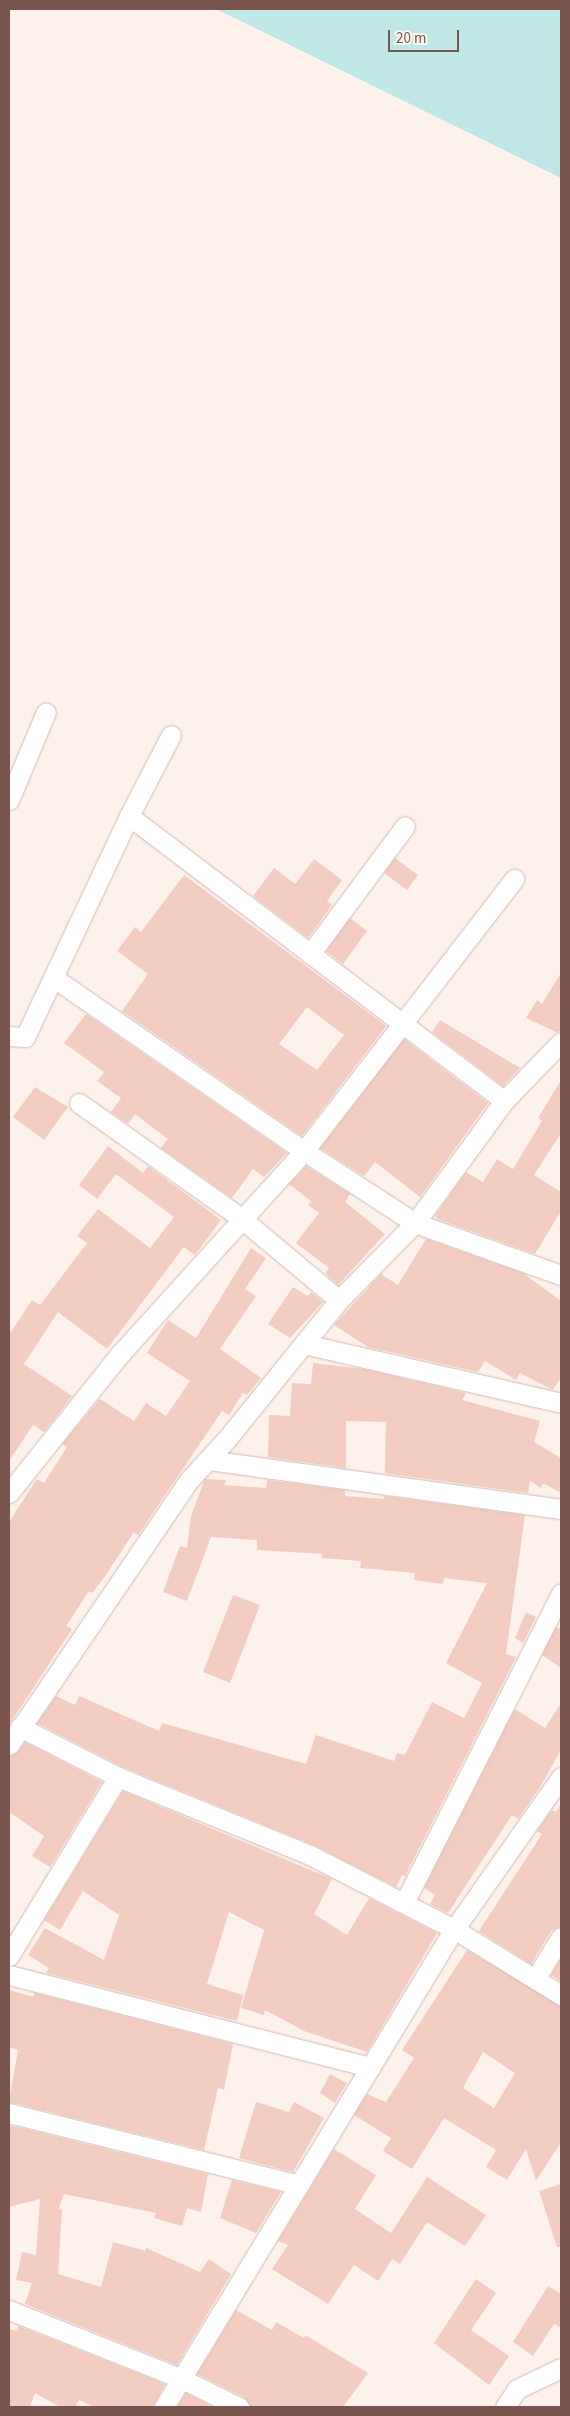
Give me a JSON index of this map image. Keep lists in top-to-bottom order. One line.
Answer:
{"scale_bar":"20 m"}
